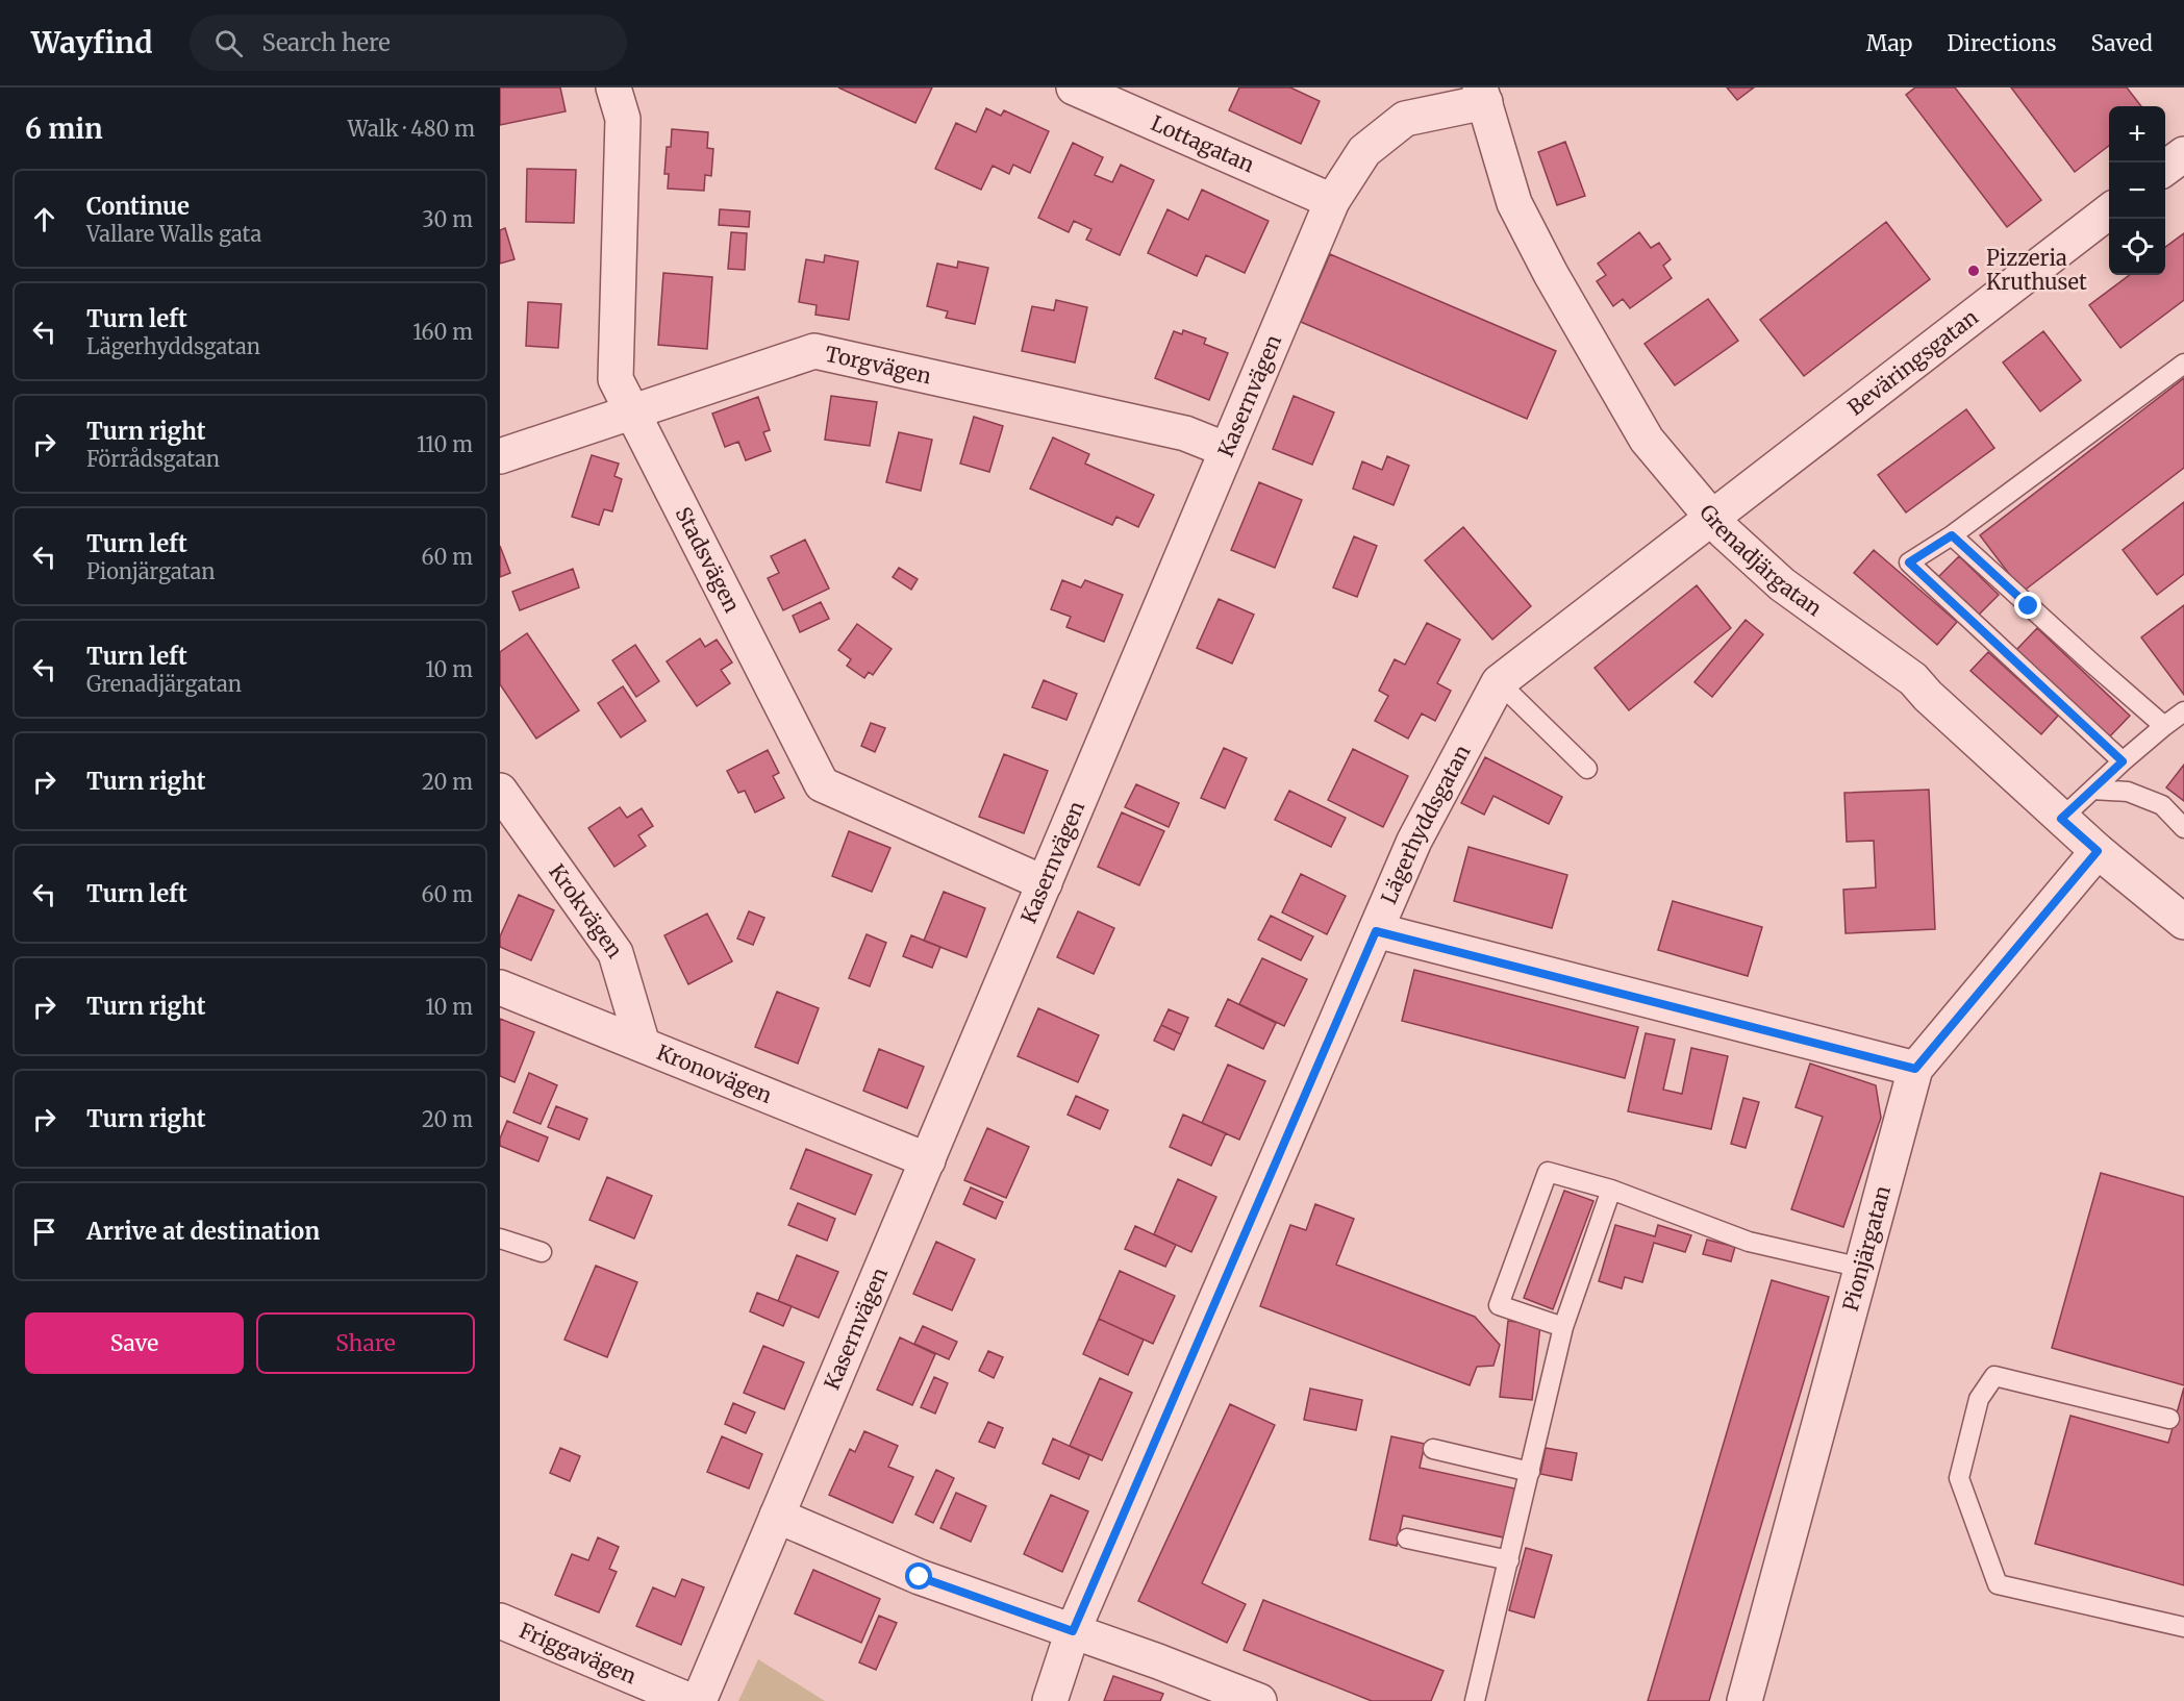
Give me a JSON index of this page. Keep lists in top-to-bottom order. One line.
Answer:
{"streets":{"street":["Lottagatan","Beväringsgatan","Torgvägen","Kasernvägen","Grenadjärgatan","Stadsvägen","Lägerhyddsgatan","Krokvägen","Kronovägen","Pionjärgatan","Friggavägen"]},"crossings":[["Lottagatan","Kasernvägen"],["Beväringsgatan","Grenadjärgatan"],["Beväringsgatan","Lägerhyddsgatan"],["Torgvägen","Kasernvägen"],["Torgvägen","Stadsvägen"],["Kasernvägen","Grenadjärgatan"],["Kasernvägen","Stadsvägen"],["Kasernvägen","Kronovägen"],["Grenadjärgatan","Lägerhyddsgatan"],["Grenadjärgatan","Pionjärgatan"],["Krokvägen","Kronovägen"]],"places":["Pizzeria Kruthuset"],"page":{"header":"Wayfind","search":"Search here","nav":["Map","Directions","Saved"],"heading":["6 min","Walk · 480 m"],"map_buttons":["+","−"],"list":[["Continue","Vallare Walls gata","30 m"],["Turn left","Lägerhyddsgatan","160 m"],["Turn right","Förrådsgatan","110 m"],["Turn left","Pionjärgatan","60 m"],["Turn left","Grenadjärgatan","10 m"],["Turn right","20 m"],["Turn left","60 m"],["Turn right","10 m"],["Turn right","20 m"],"Arrive at destination"],"buttons":["Save","Share"]}}
